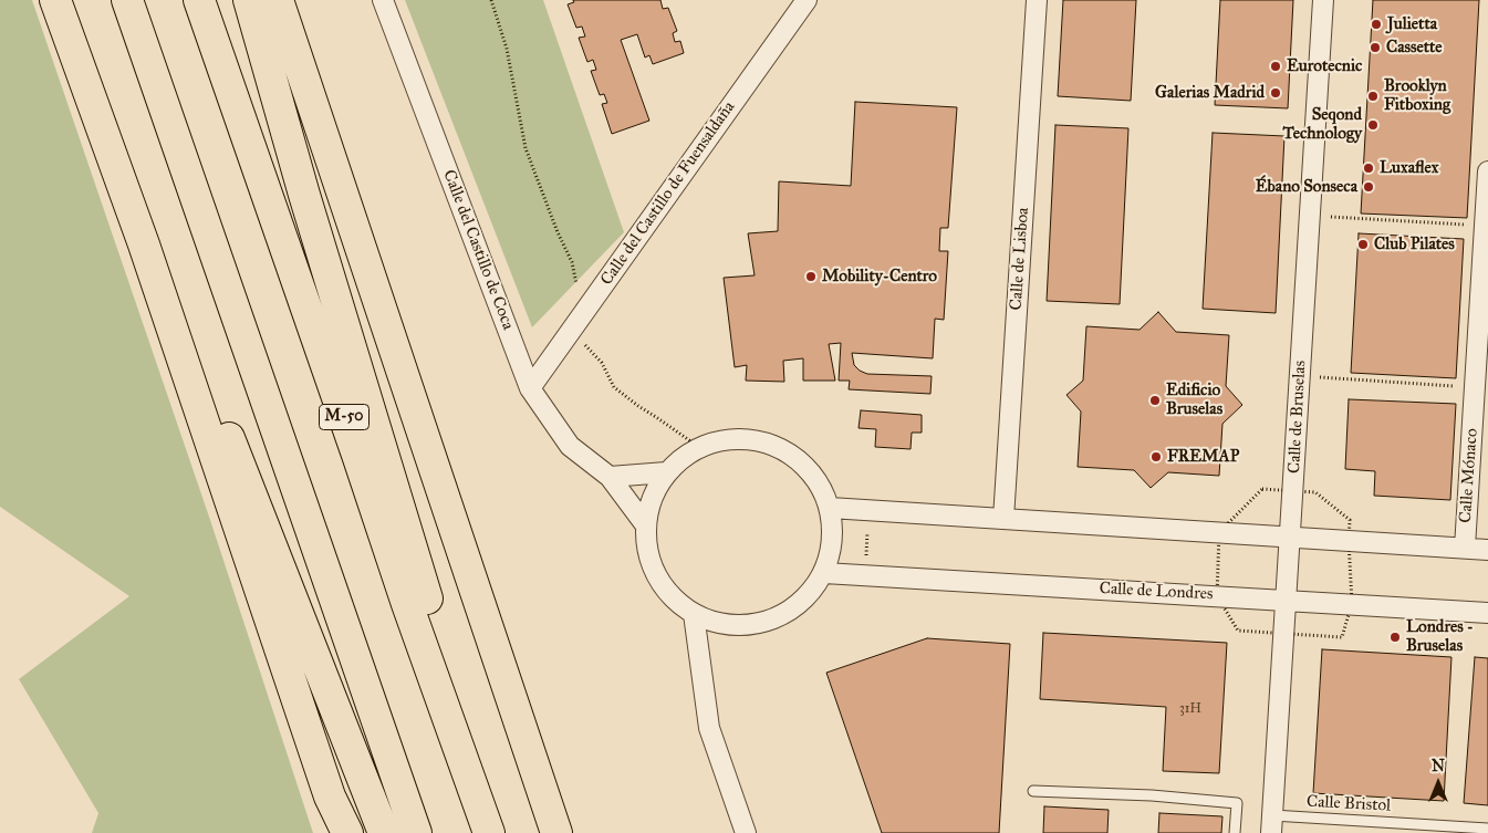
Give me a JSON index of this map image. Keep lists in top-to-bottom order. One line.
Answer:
{"streets":{"highway":["M-50"],"street":["Calle del Castillo de Fuensaldaña","Calle del Castillo de Coca","Calle de Lisboa","Calle de Bruselas","Calle Mónaco","Calle de Londres"],"lane":["Calle Bristol"]},"crossings":[["Calle del Castillo de Fuensaldaña","Calle del Castillo de Coca"],["Calle del Castillo de Coca","Calle de Londres"],["Calle de Bruselas","Calle de Londres"],["Calle de Bruselas","Calle Bristol"]],"places":["Julietta","Cassette","Eurotecnic","Galerias Madrid","Brooklyn Fitboxing","Seqond Technology","Luxaflex","Ébano Sonseca","Club Pilates","Mobility-Centro","Edificio Bruselas","FREMAP","Londres - Bruselas"],"house_numbers":["31H"],"north":"top"}
